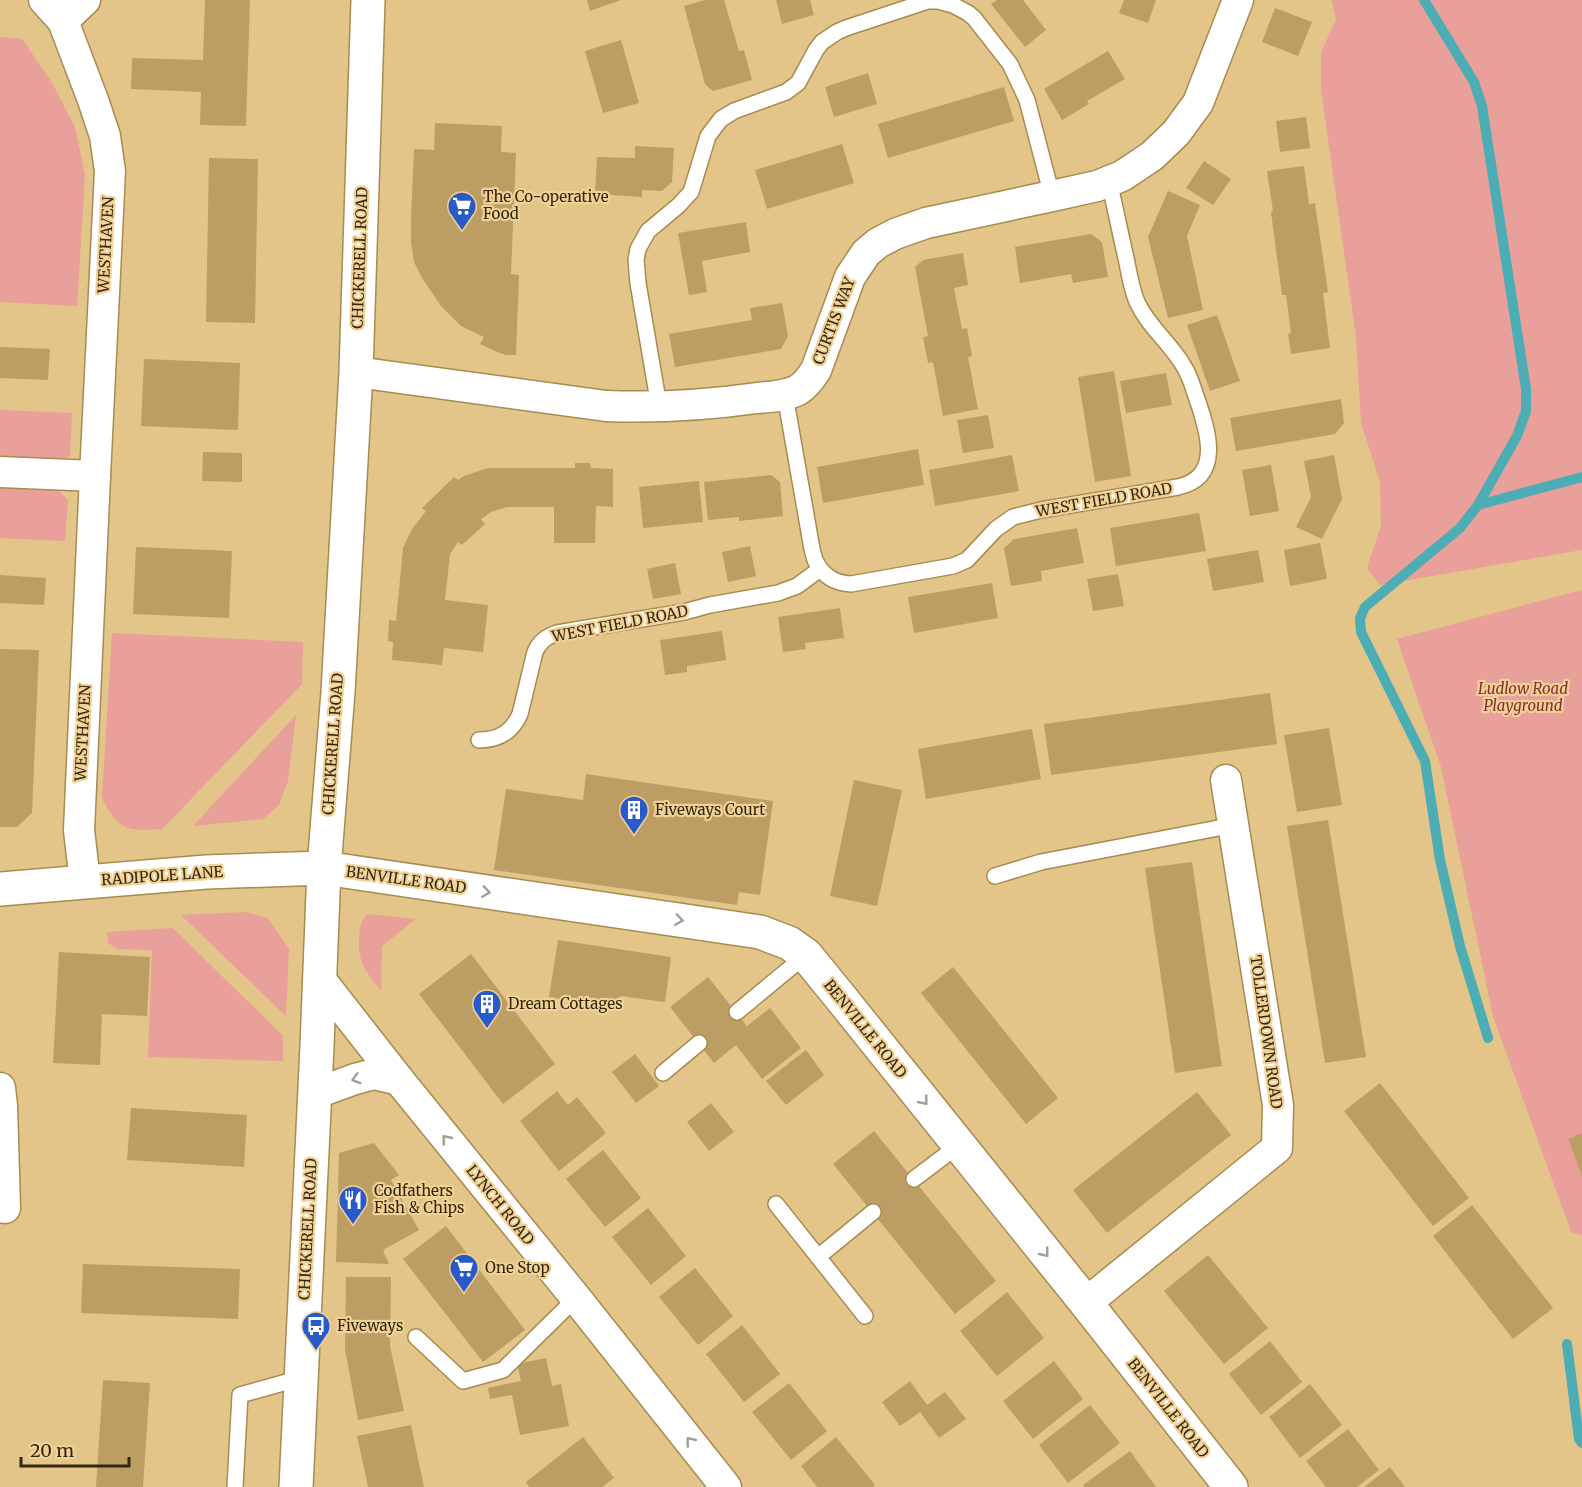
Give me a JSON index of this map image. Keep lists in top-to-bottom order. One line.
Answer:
{"streets":{"main road":["CHICKERELL ROAD","RADIPOLE LANE","BENVILLE ROAD"],"street":["WESTHAVEN","CURTIS WAY","TOLLERDOWN ROAD","LYNCH ROAD"],"lane":["WEST FIELD ROAD"]},"crossings":[["WESTHAVEN","RADIPOLE LANE"],["CHICKERELL ROAD","CURTIS WAY"],["CHICKERELL ROAD","RADIPOLE LANE"],["CHICKERELL ROAD","BENVILLE ROAD"],["CHICKERELL ROAD","LYNCH ROAD"],["CURTIS WAY","WEST FIELD ROAD"],["RADIPOLE LANE","BENVILLE ROAD"],["BENVILLE ROAD","TOLLERDOWN ROAD"]],"one_way":["BENVILLE ROAD","LYNCH ROAD"],"parks":["Ludlow Road Playground"],"places":{"supermarket":["The Co-operative Food","One Stop"],"building":["Fiveways Court","Dream Cottages"],"restaurant":["Codfathers Fish & Chips"],"bus stop":["Fiveways"]},"scale_bar":"20 m"}
